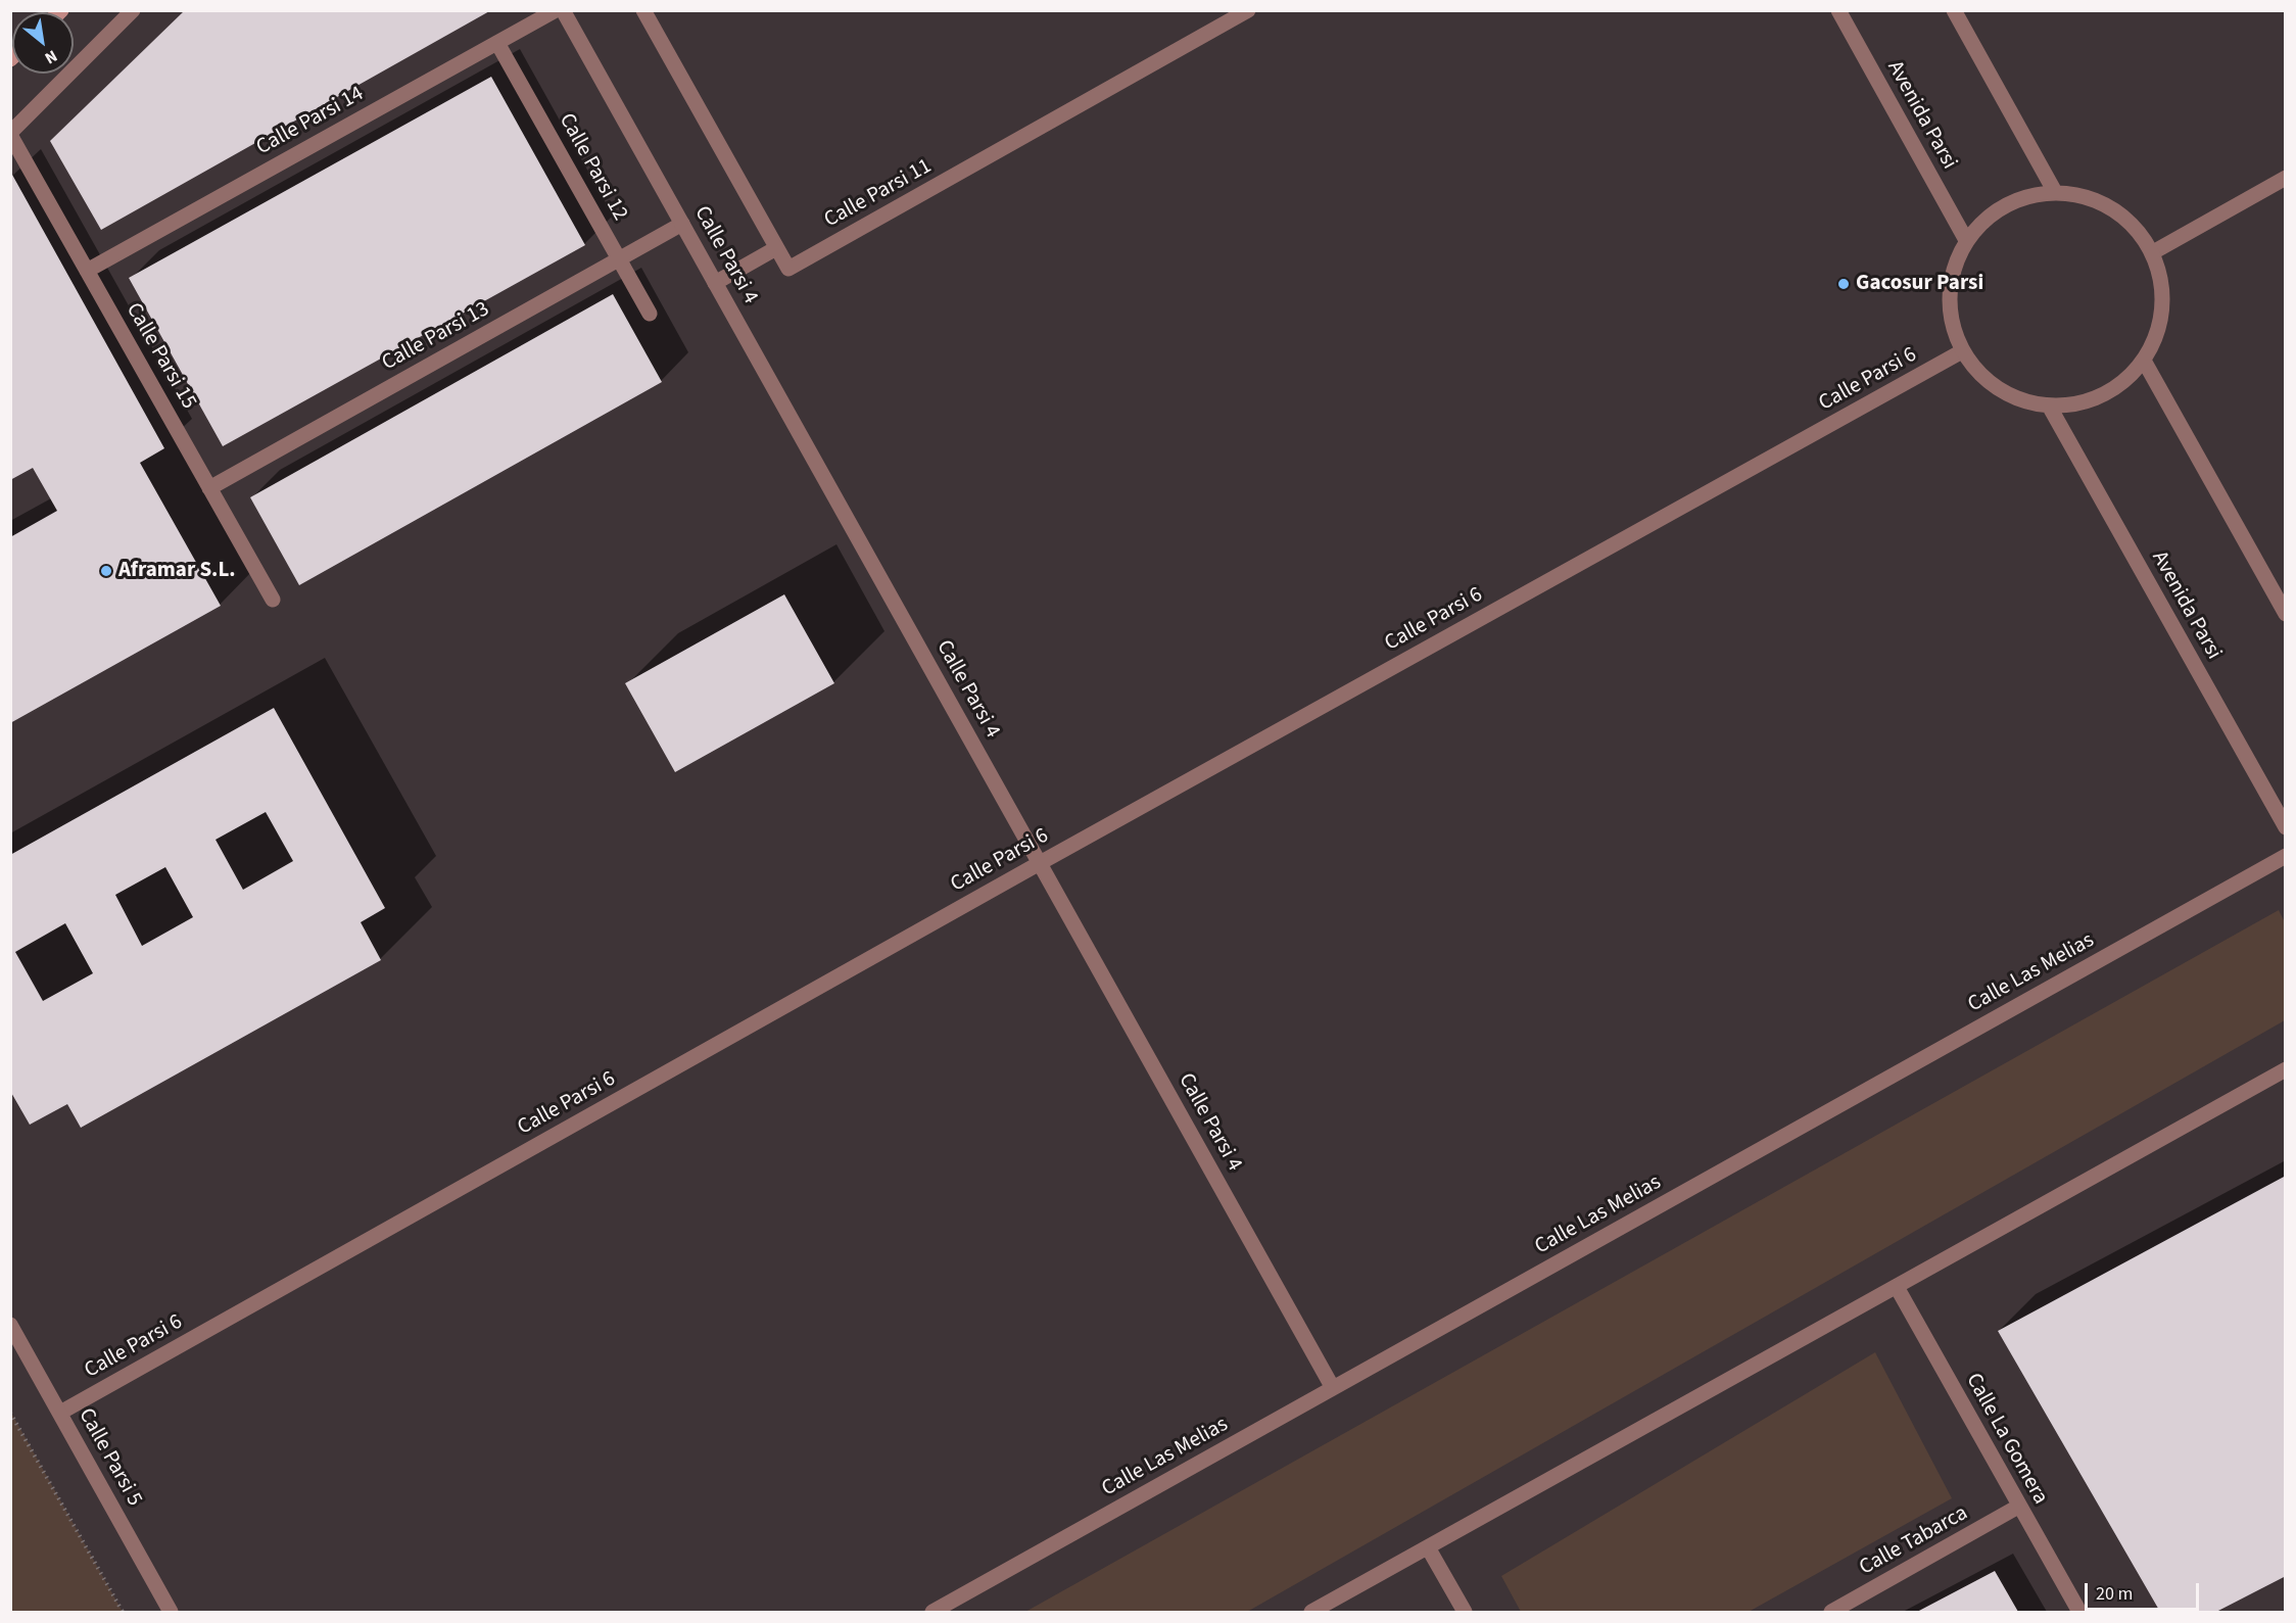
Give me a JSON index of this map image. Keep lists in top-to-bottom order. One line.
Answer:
{"streets":{"street":["Avenida Parsi","Calle Parsi 14","Calle Parsi 12","Calle Parsi 11","Calle Parsi 4","Calle Parsi 13","Calle Parsi 15","Calle Parsi 6","Calle Las Melias","Calle La Gomera","Calle Parsi 5","Calle Tabarca"]},"crossings":[["Avenida Parsi","Calle Parsi 6"],["Calle Parsi 14","Calle Parsi 12"],["Calle Parsi 14","Calle Parsi 15"],["Calle Parsi 12","Calle Parsi 13"],["Calle Parsi 4","Calle Parsi 13"],["Calle Parsi 4","Calle Parsi 6"],["Calle Parsi 4","Calle Las Melias"],["Calle Parsi 13","Calle Parsi 15"],["Calle Parsi 6","Calle Parsi 5"],["Calle La Gomera","Calle Tabarca"]],"places":["Gacosur Parsi","Aframar S.L."],"scale_bar":"20 m","north":"bottom right"}
